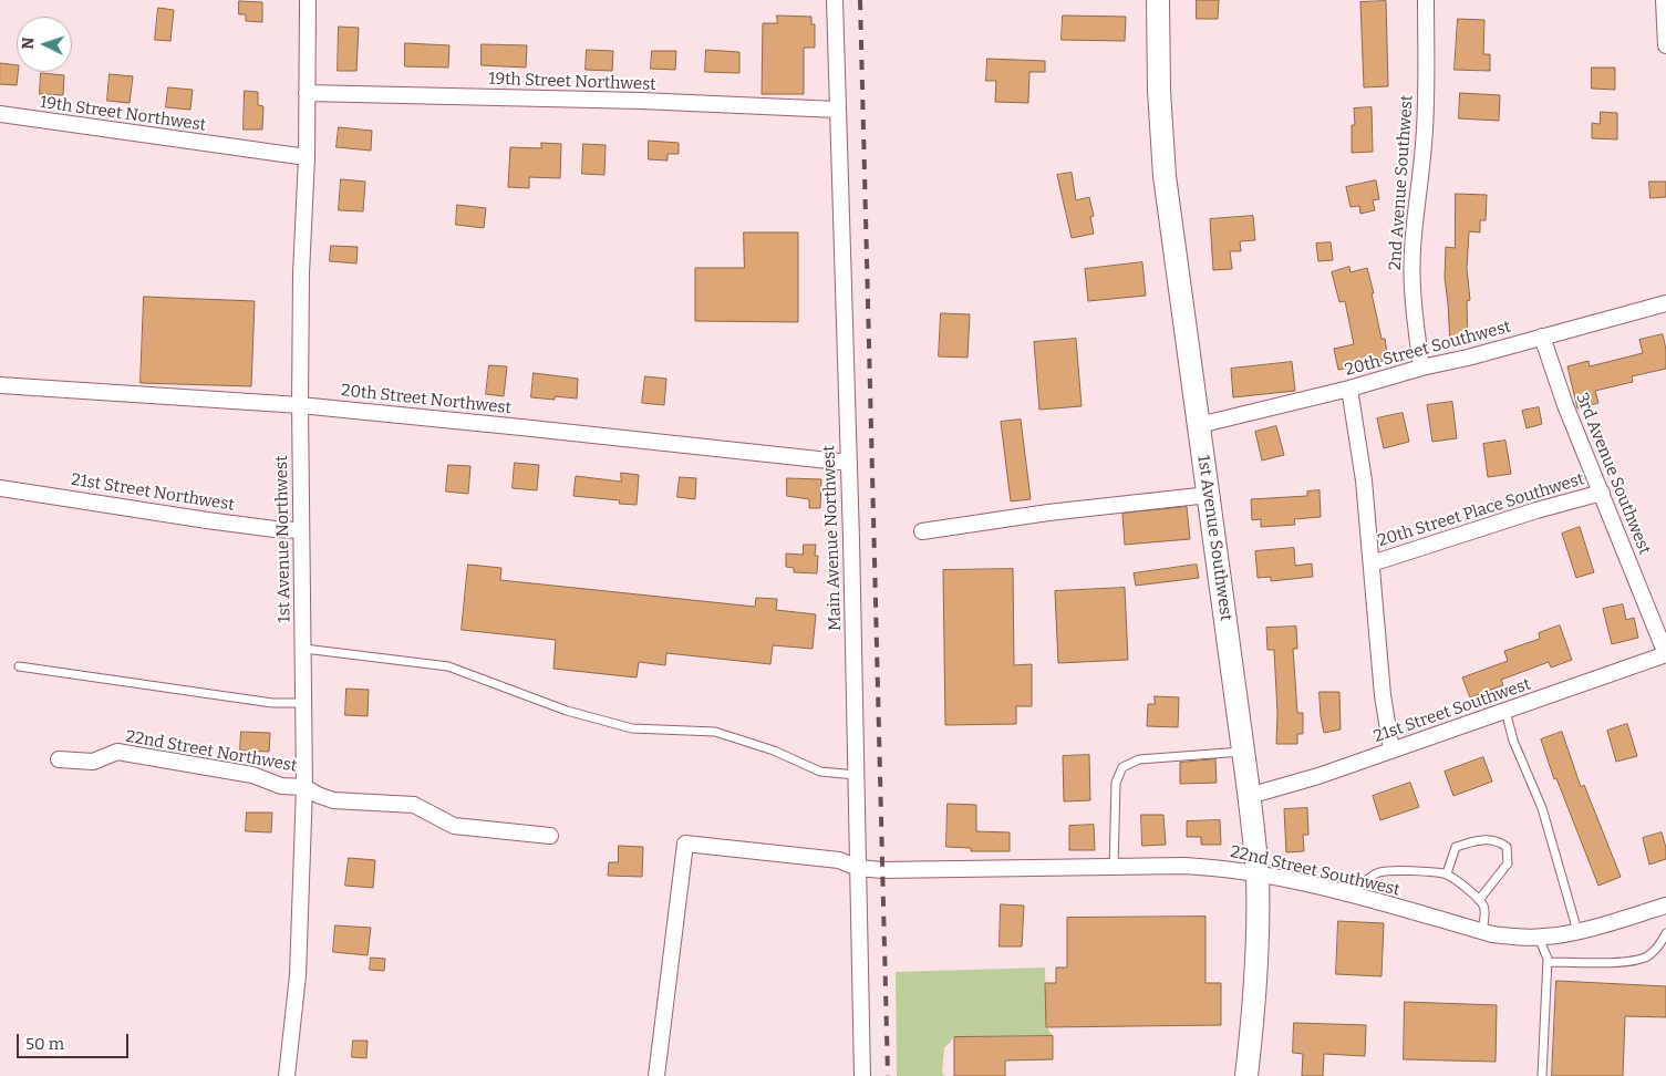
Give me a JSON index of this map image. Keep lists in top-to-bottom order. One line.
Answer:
{"streets":{"main road":["1st Avenue Southwest"],"street":["19th Street Northwest","2nd Avenue Southwest","20th Street Southwest","20th Street Northwest","3rd Avenue Southwest","21st Street Northwest","20th Street Place Southwest","Main Avenue Northwest","1st Avenue Northwest","21st Street Southwest","22nd Street Northwest","22nd Street Southwest"]},"crossings":[["19th Street Northwest","Main Avenue Northwest"],["19th Street Northwest","1st Avenue Northwest"],["2nd Avenue Southwest","20th Street Southwest"],["20th Street Southwest","3rd Avenue Southwest"],["20th Street Southwest","1st Avenue Southwest"],["20th Street Northwest","Main Avenue Northwest"],["20th Street Northwest","1st Avenue Northwest"],["3rd Avenue Southwest","20th Street Place Southwest"],["3rd Avenue Southwest","21st Street Southwest"],["21st Street Northwest","1st Avenue Northwest"],["Main Avenue Northwest","22nd Street Southwest"],["1st Avenue Southwest","21st Street Southwest"],["1st Avenue Southwest","22nd Street Southwest"],["1st Avenue Northwest","22nd Street Northwest"]],"scale_bar":"50 m","north":"left"}
